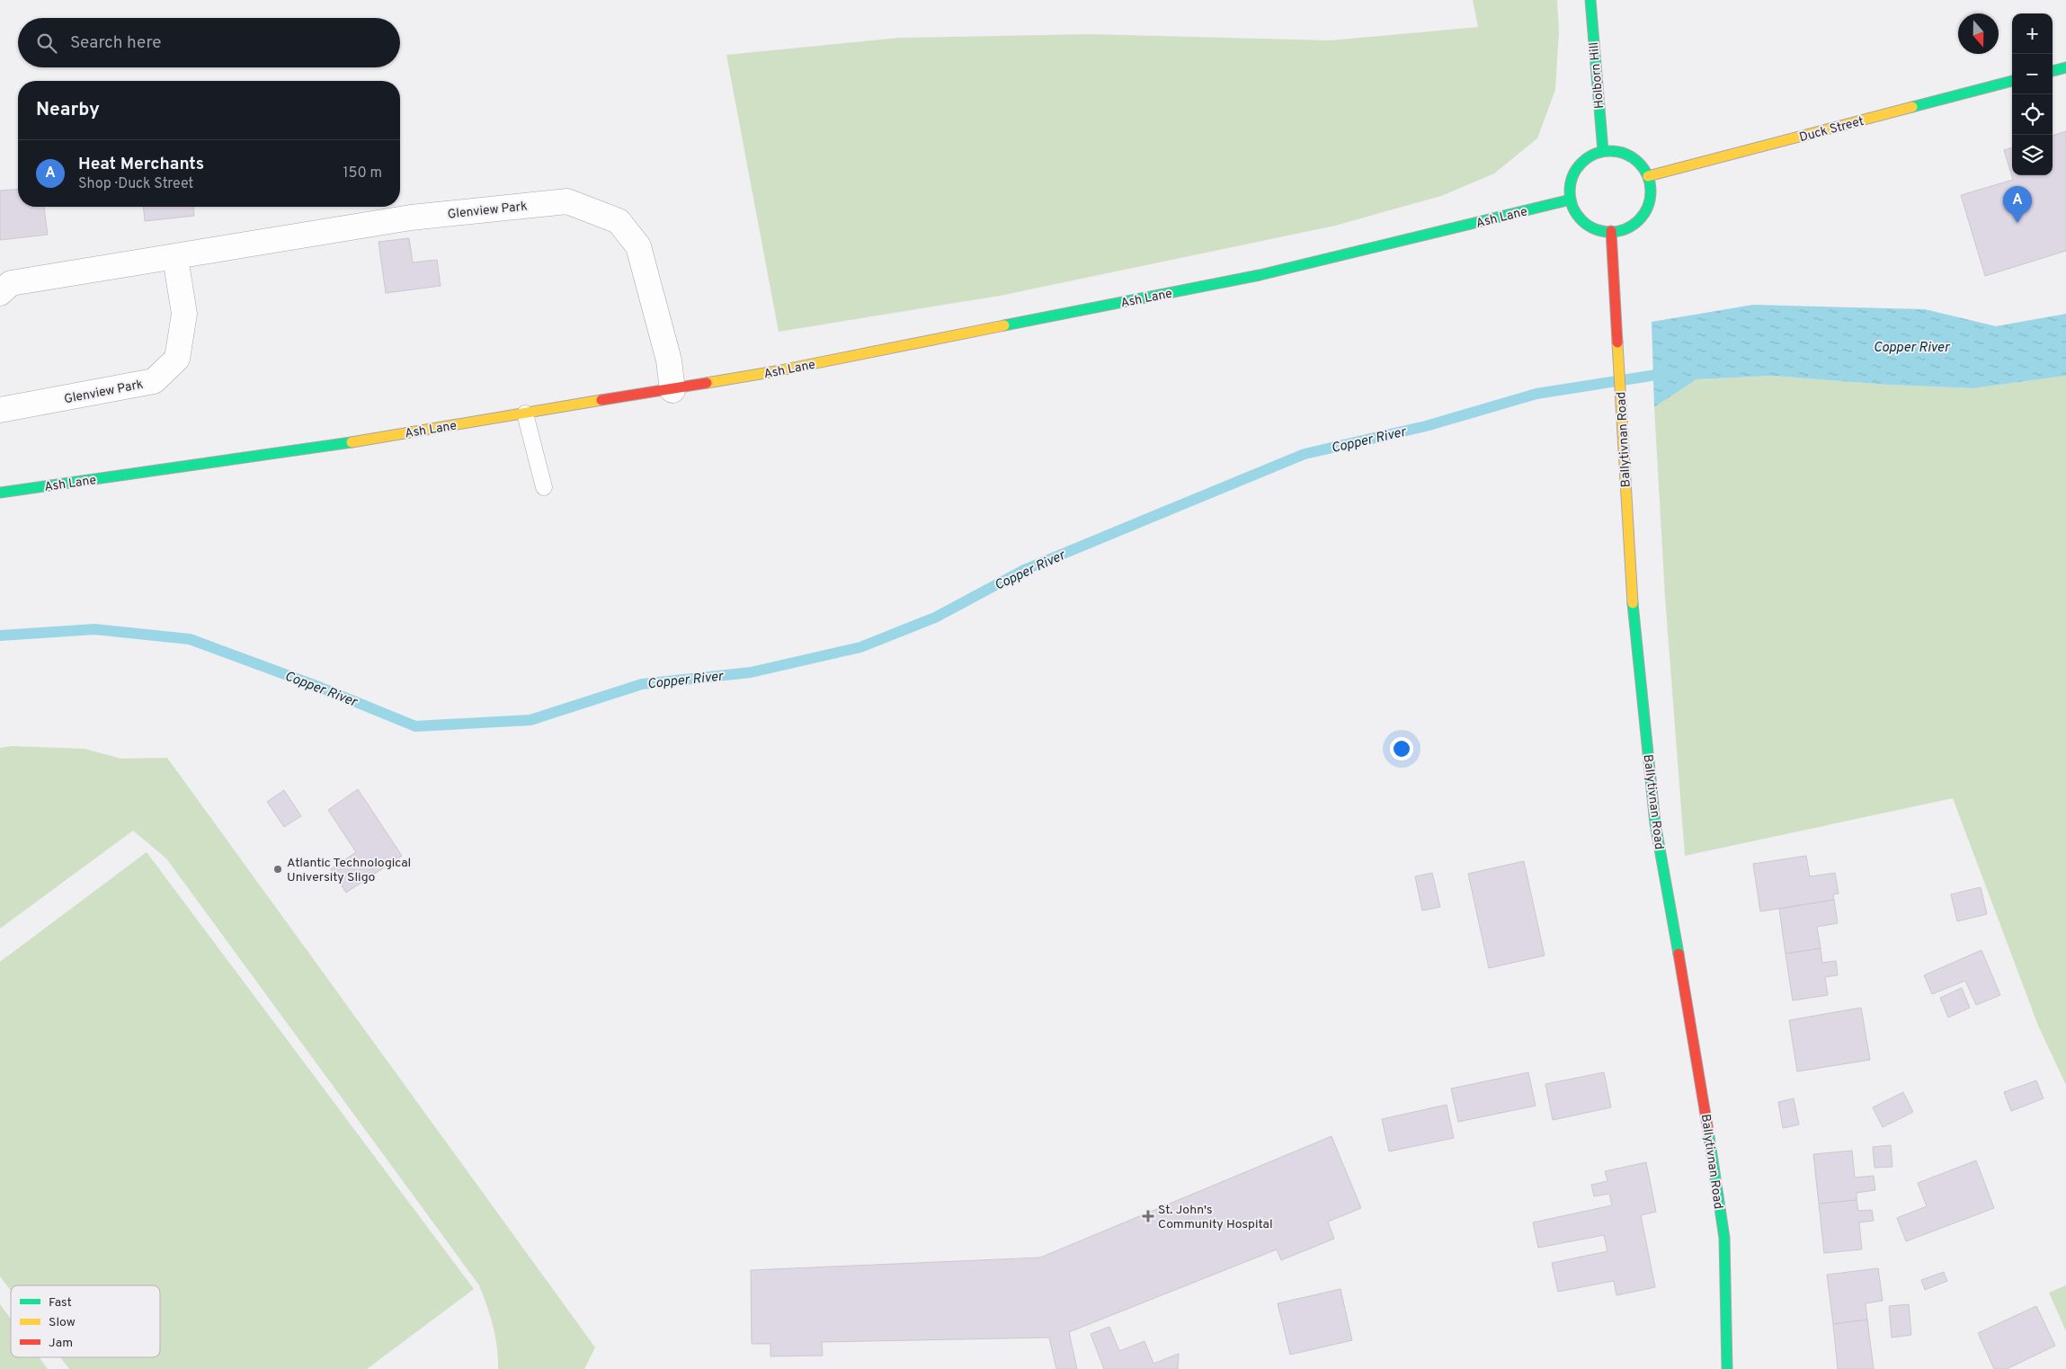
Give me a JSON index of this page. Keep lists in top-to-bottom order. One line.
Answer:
{"streets":{"main road":["Holborn Hill","Duck Street","Ash Lane","Ballytivnan Road"],"street":["Glenview Park"]},"crossings":[["Holborn Hill","Duck Street"],["Holborn Hill","Ash Lane"],["Holborn Hill","Ballytivnan Road"],["Duck Street","Ash Lane"],["Duck Street","Ballytivnan Road"],["Glenview Park","Ash Lane"],["Ash Lane","Ballytivnan Road"]],"water":["Copper River"],"places":{"other":["Atlantic Technological University Sligo"],"health":["St. John's Community Hospital"]},"legend":["Fast","Slow","Jam"],"north":"bottom","page":{"map_buttons":["+","−"],"search":"Search here","heading":"Nearby","list":[{"mark":"A","name":"Heat Merchants","note":"Shop · Duck Street","value":"150 m"}],"pins":"A"}}
